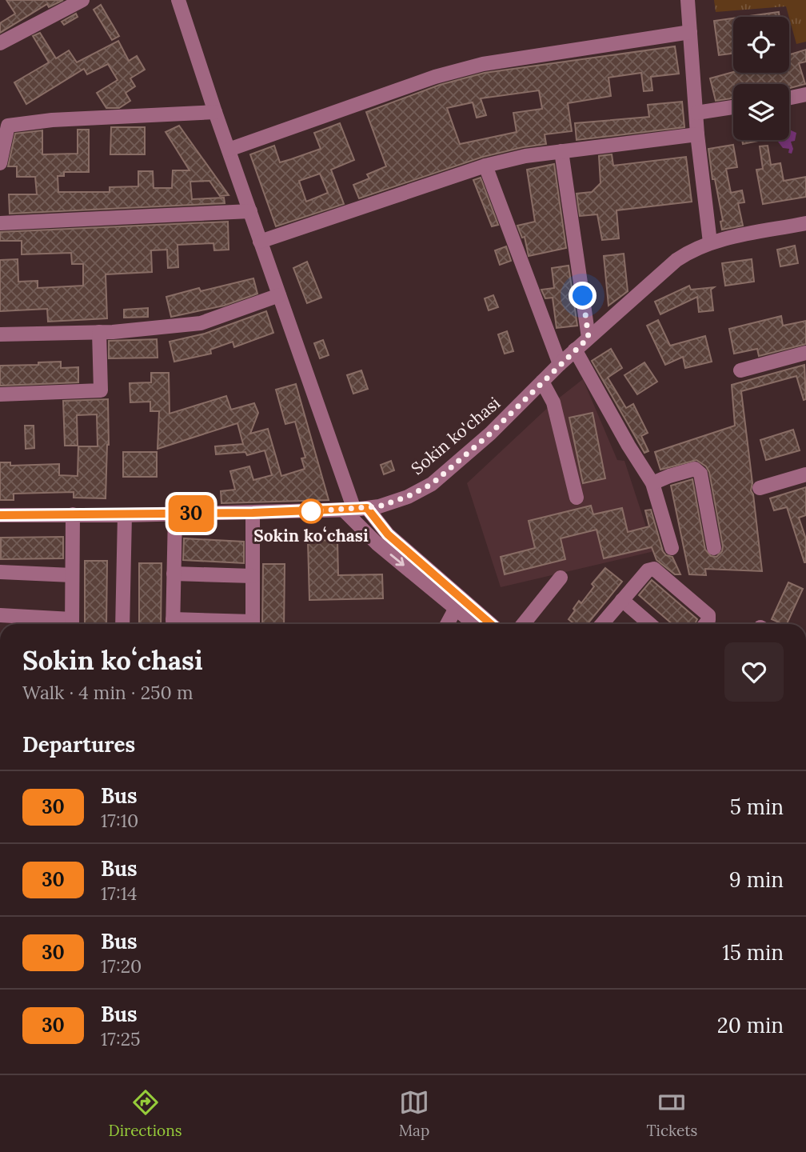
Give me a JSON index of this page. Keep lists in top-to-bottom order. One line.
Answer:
{"streets":{"street":["Sokin ko'chasi"]},"places":["Sokin koʻchasi"],"lines":["bus line 30"],"page":{"on_map":"30","heading":[["Sokin koʻchasi","Walk · 4 min · 250 m"],"Departures"],"list":[{"mark":"30","name":"Bus","note":"17:10","value":"5 min"},{"mark":"30","name":"Bus","note":"17:14","value":"9 min"},{"mark":"30","name":"Bus","note":"17:20","value":"15 min"},{"mark":"30","name":"Bus","note":"17:25","value":"20 min"}],"tabs":["Directions","Map","Tickets"]}}
